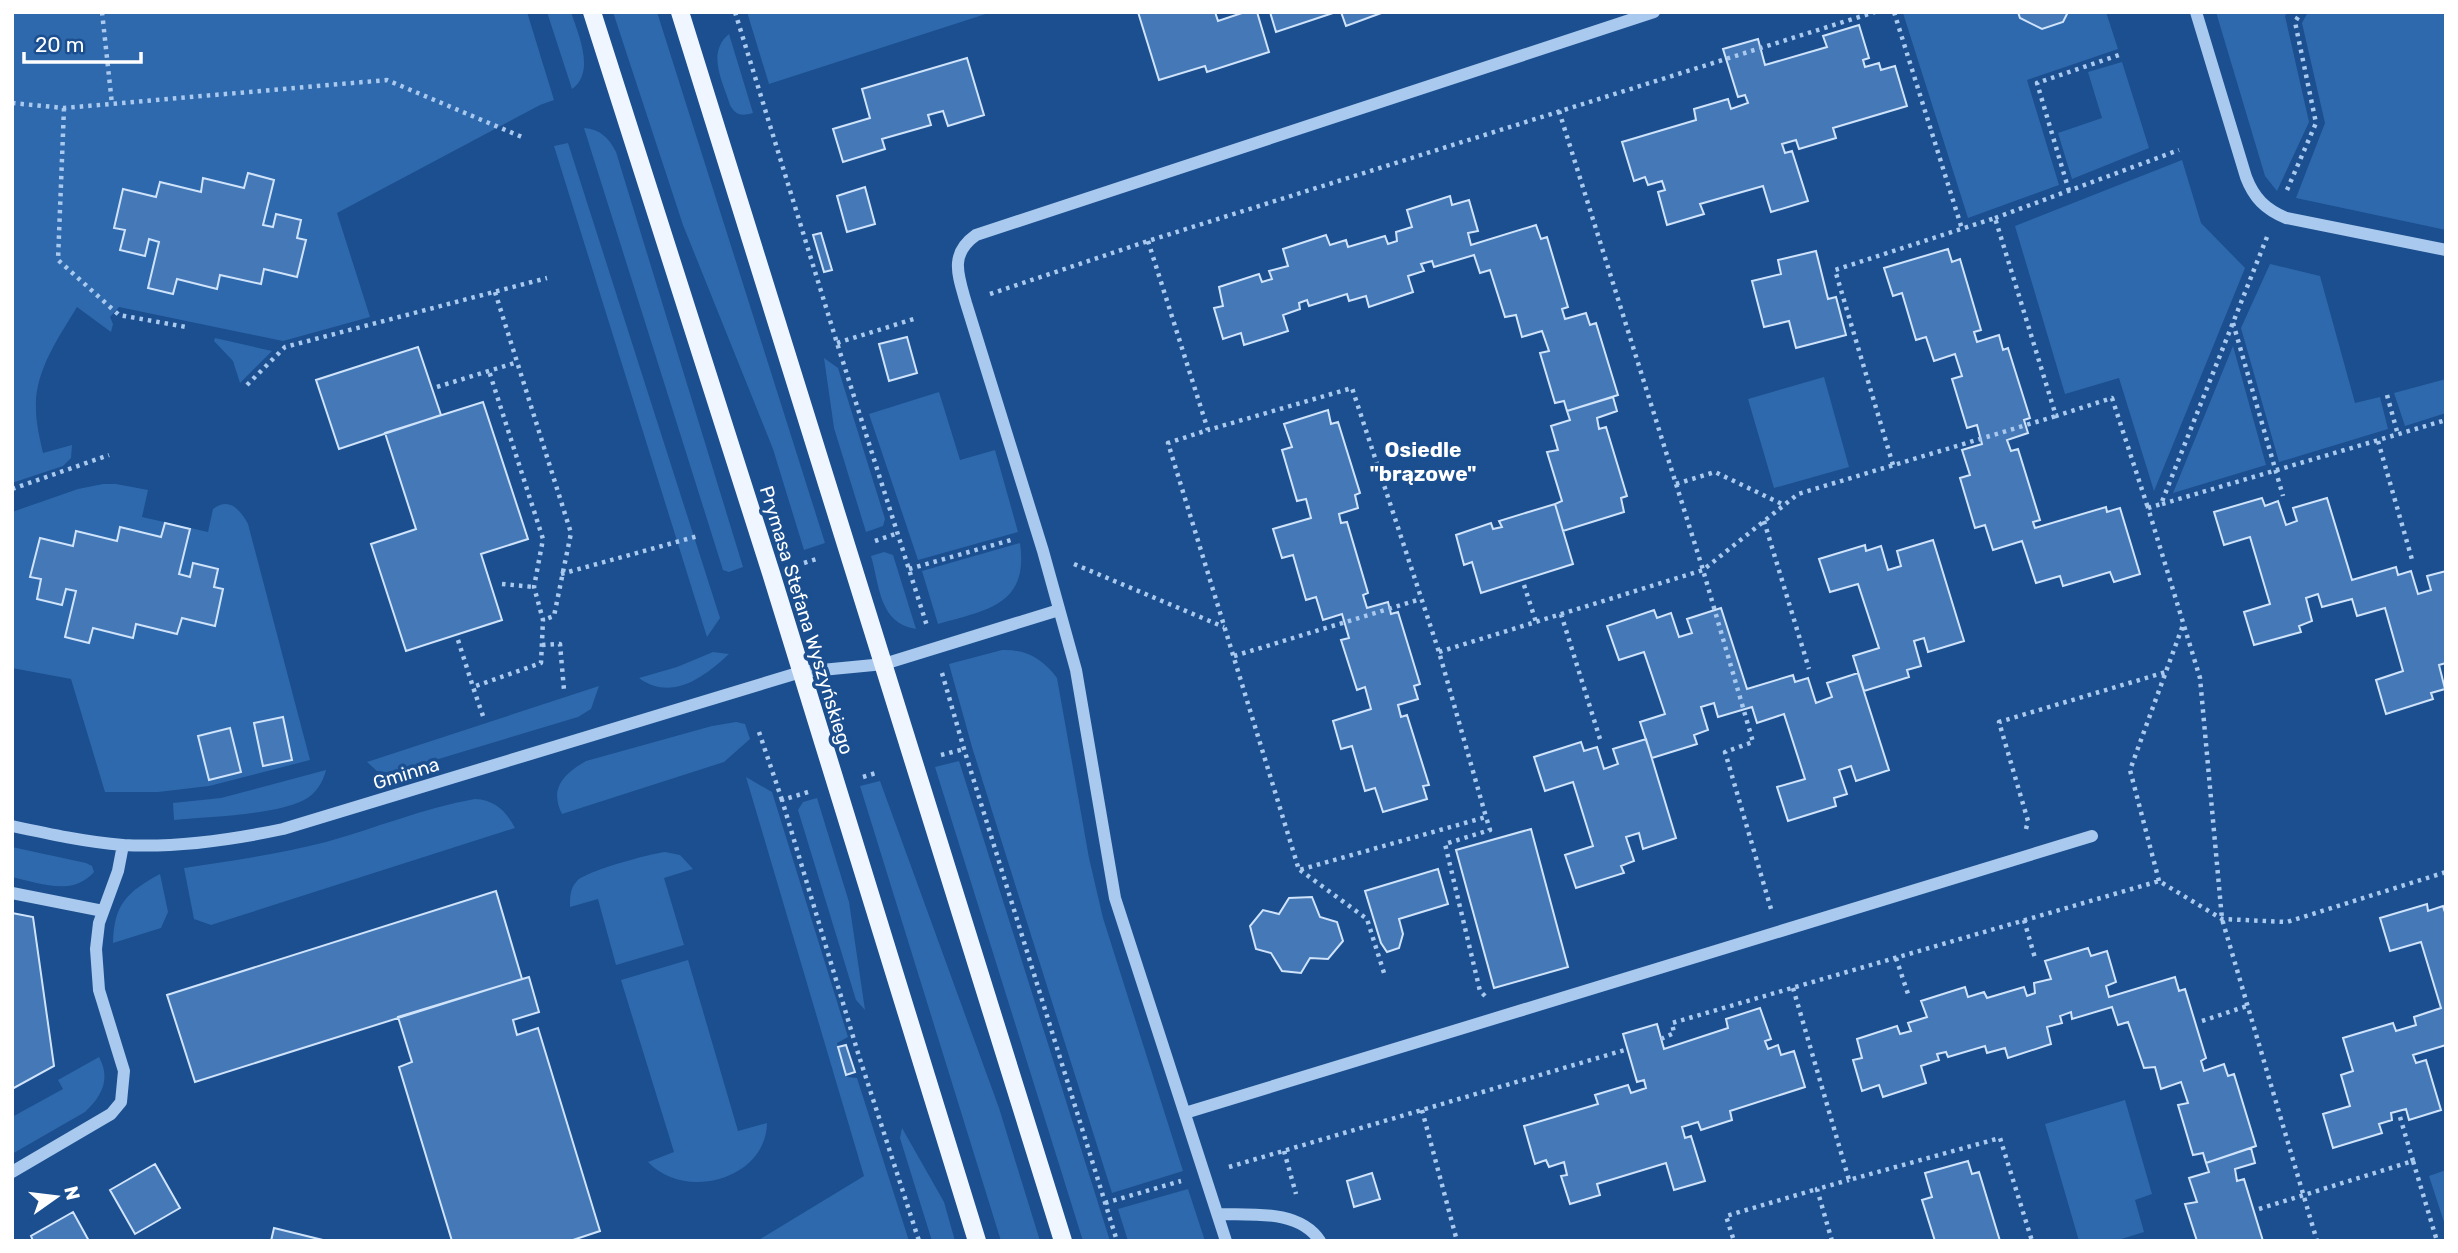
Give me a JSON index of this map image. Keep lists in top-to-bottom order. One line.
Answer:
{"streets":{"main road":["Prymasa Stefana Wyszyńskiego"],"street":["Gminna"]},"crossings":[["Prymasa Stefana Wyszyńskiego","Gminna"]],"districts":["Osiedle \"brązowe\""],"scale_bar":"20 m","north":"right"}
